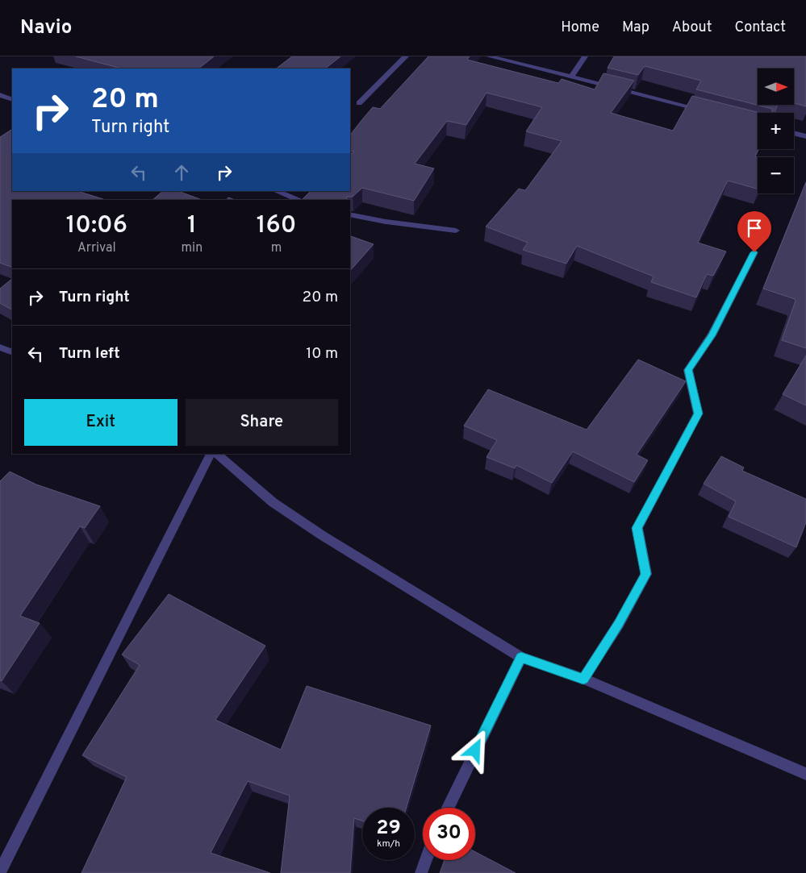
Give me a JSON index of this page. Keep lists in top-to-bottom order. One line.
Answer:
{"north":"right","page":{"header":"Navio","nav":["Home","Map","About","Contact"],"map_buttons":["+","−"],"turn":["20 m","Turn right"],"eta":["10:06","Arrival","1","min","160","m"],"list":[{"name":"Turn right","value":"20 m"},{"name":"Turn left","value":"10 m"}],"buttons":["Exit","Share"],"speed":"29 km/h","limit":"30"}}
